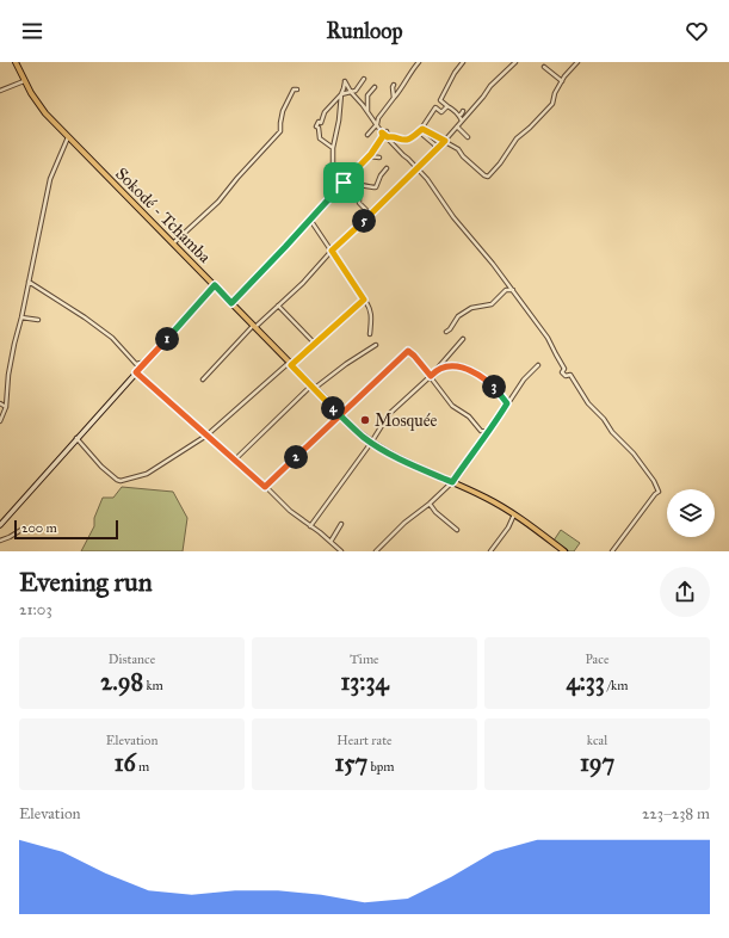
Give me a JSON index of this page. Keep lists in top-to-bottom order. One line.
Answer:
{"streets":{"main road":["Sokodé - Tchamba"]},"places":["Mosquée"],"scale_bar":"200 m","page":{"header":"Runloop","pins":["5","1","3","4","2"],"scale":"200 m","heading":["Evening run","21:03"],"stats":[["Distance","2.98 km"],["Time","13:34"],["Pace","4:33 /km"],["Elevation","16 m"],["Heart rate","157 bpm"],["kcal","197"]],"chart":["Elevation","223–238 m"]}}
